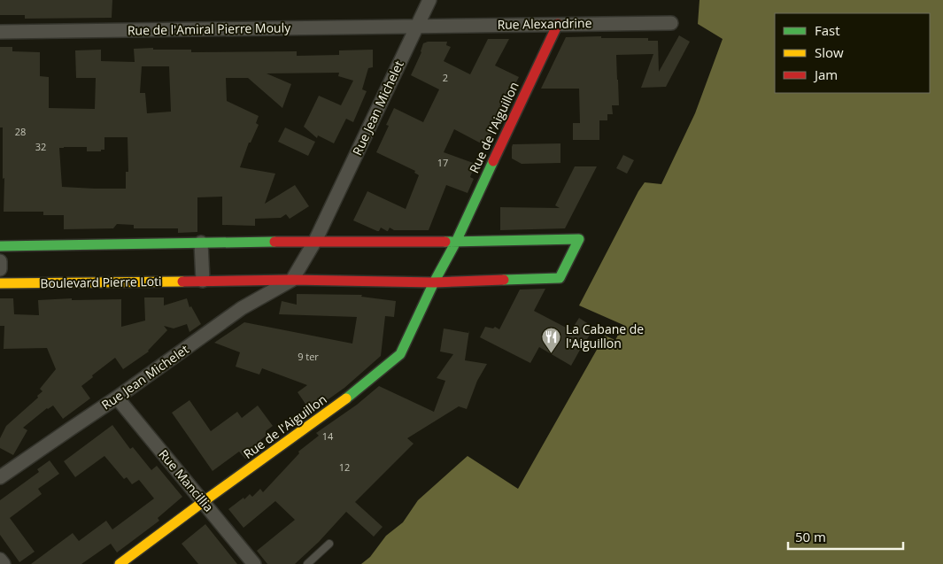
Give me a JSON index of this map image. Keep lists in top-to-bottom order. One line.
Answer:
{"streets":{"street":["Rue Alexandrine","Rue de l'Amiral Pierre Mouly","Rue Jean Michelet","Rue de l'Aiguillon","Boulevard Pierre Loti","Rue Mancillia"]},"crossings":[["Rue Alexandrine","Rue de l'Amiral Pierre Mouly"],["Rue Alexandrine","Rue Jean Michelet"],["Rue Alexandrine","Rue de l'Aiguillon"],["Rue de l'Amiral Pierre Mouly","Rue Jean Michelet"],["Rue Jean Michelet","Boulevard Pierre Loti"],["Rue Jean Michelet","Rue Mancillia"],["Rue de l'Aiguillon","Boulevard Pierre Loti"],["Rue de l'Aiguillon","Rue Mancillia"]],"places":{"restaurant":["La Cabane de l'Aiguillon"]},"house_numbers":["2","28","32","17","9 ter","14","12"],"legend":["Fast","Slow","Jam"],"scale_bar":"50 m"}
